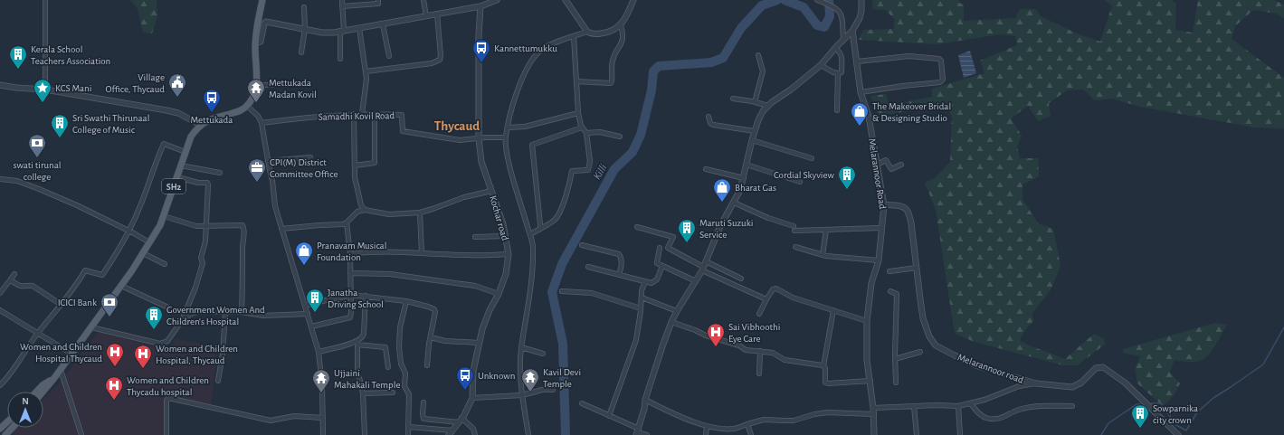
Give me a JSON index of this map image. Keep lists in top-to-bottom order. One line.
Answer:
{"streets":{"main road":["SH2"],"street":["Samadhi Kovil Road","Melarannoor Road","Kochar road","Melarannoor road"]},"crossings":[["Samadhi Kovil Road","Kochar road"],["Melarannoor Road","Melarannoor road"]],"districts":["Thycaud"],"water":["Killi"],"places":{"bus stop":["Kannettumukku","Mettukada","Unknown"],"building":["Kerala School Teachers Association","Sri Swathi Thirunaal College of Music","Cordial Skyview","Maruti Suzuki Service","Janatha Driving School","Government Women And Children's Hospital","Sowparnika city crown"],"public building":["Village Office, Thycaud"],"place":["KCS Mani"],"temple":["Mettukada Madan Kovil","Kavil Devi Temple","Ujjaini Mahakali Temple"],"shop":["The Makeover Bridal & Designing Studio","Bharat Gas","Pranavam Musical Foundation"],"bank":["swati tirunal college","ICICI Bank"],"office":["CPI(M) District Committee Office"],"hospital":["Sai Vibhoothi Eye Care","Women and Children Hospital Thycaud","Women and Children Hospital, Thycaud","Women and Children Thycadu hospital"]},"north":"top"}
